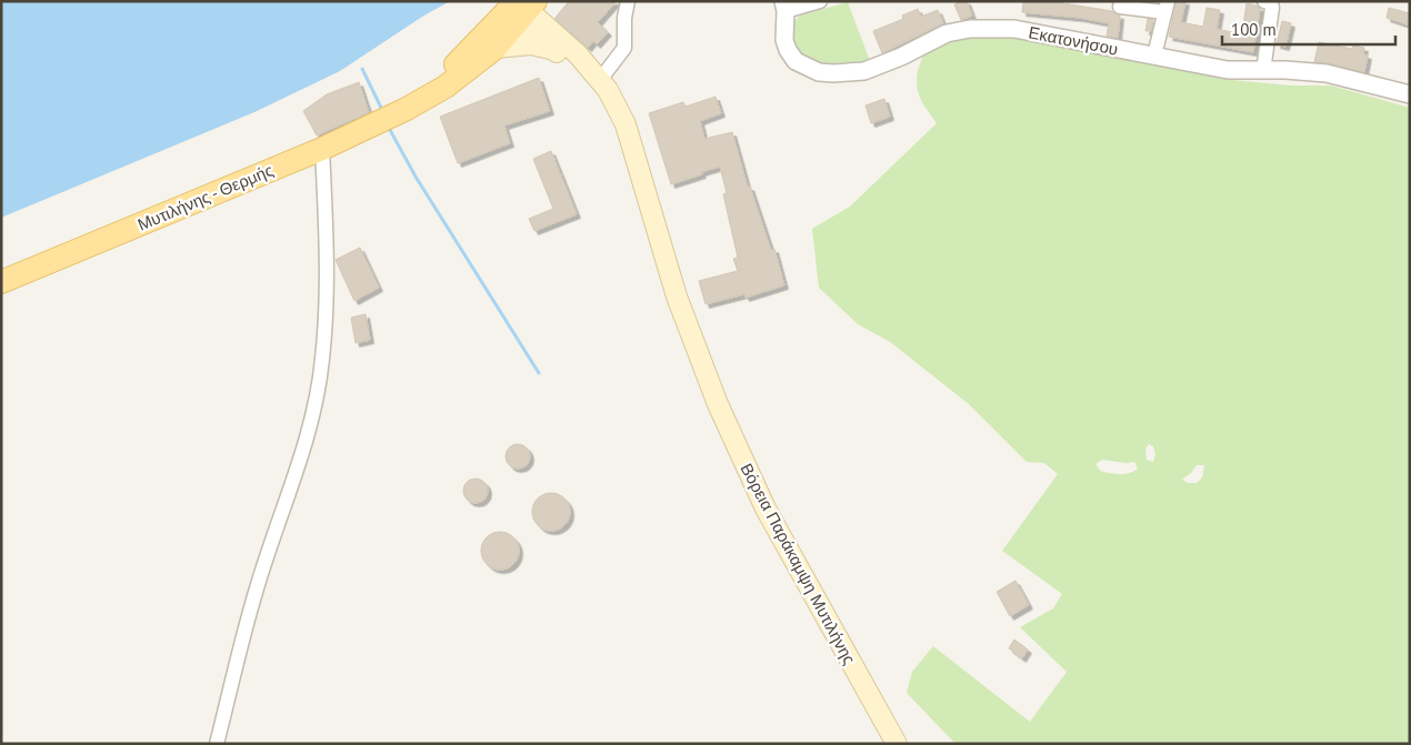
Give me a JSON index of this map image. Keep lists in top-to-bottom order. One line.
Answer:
{"streets":{"main road":["Μυτιλήνης - Θερμής","Βόρεια Παράκαμψη Μυτιλήνης"],"street":["Εκατονήσου"]},"crossings":[["Μυτιλήνης - Θερμής","Βόρεια Παράκαμψη Μυτιλήνης"]],"scale_bar":"100 m"}
